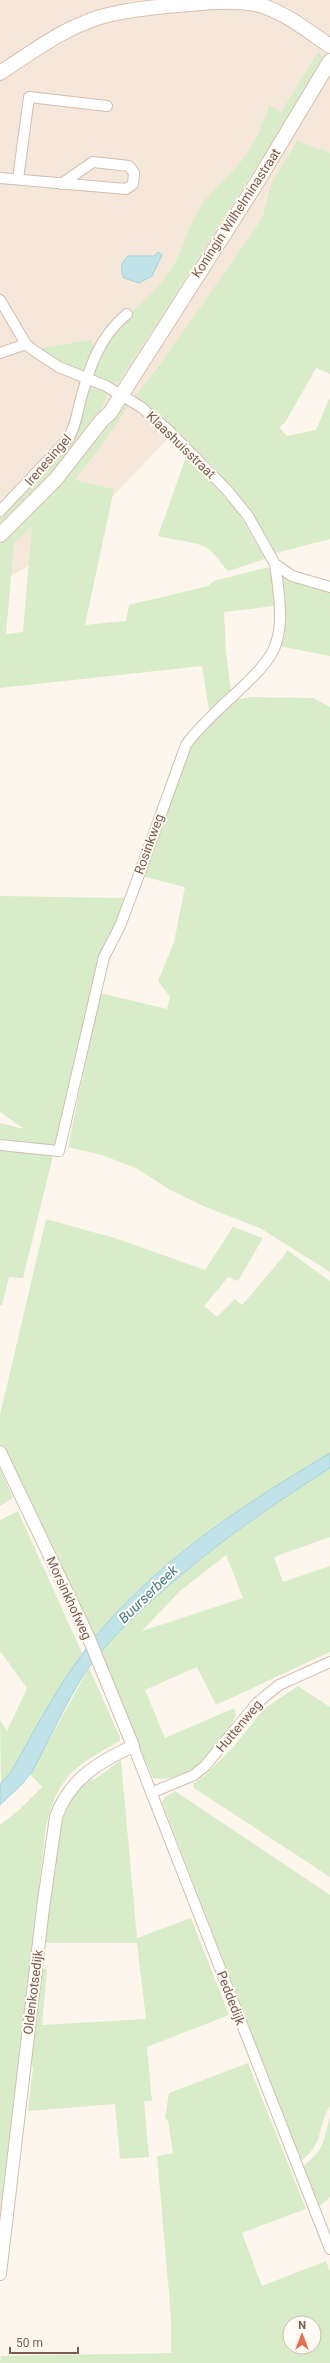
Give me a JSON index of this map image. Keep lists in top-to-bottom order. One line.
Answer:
{"streets":{"main road":["Koningin Wilhelminastraat"],"street":["Klaashuisstraat","Irenesingel","Rosinkweg","Morsinkhofweg","Huttenweg","Oldenkotsedijk","Peddedijk"]},"crossings":[["Koningin Wilhelminastraat","Klaashuisstraat"],["Klaashuisstraat","Irenesingel"],["Klaashuisstraat","Rosinkweg"],["Morsinkhofweg","Oldenkotsedijk"],["Morsinkhofweg","Peddedijk"],["Huttenweg","Peddedijk"],["Oldenkotsedijk","Peddedijk"]],"water":["Buurserbeek"],"scale_bar":"50 m","north":"top"}
